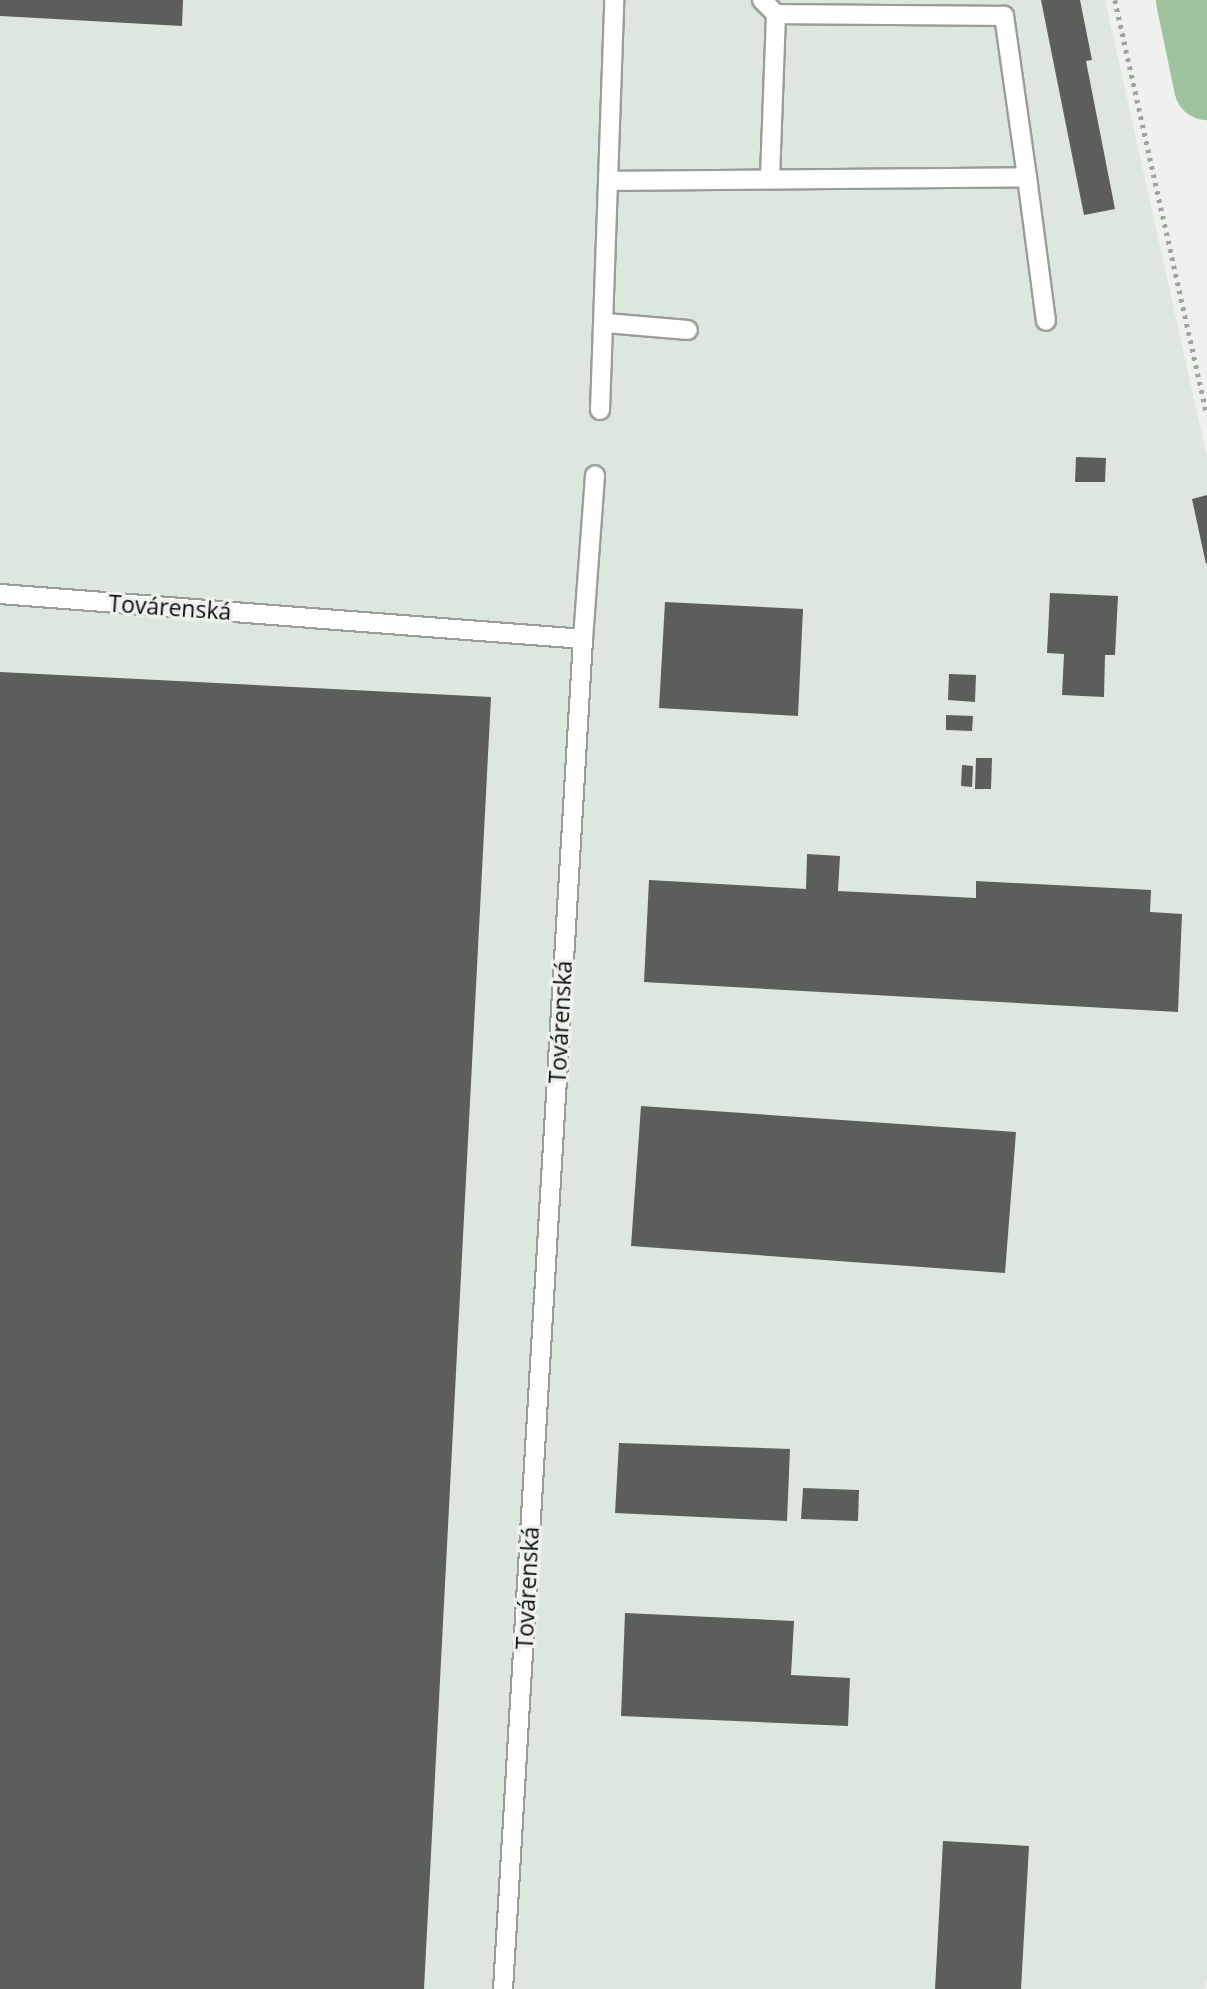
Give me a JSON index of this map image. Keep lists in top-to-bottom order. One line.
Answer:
{"streets":{"lane":["Továrenská"]}}
